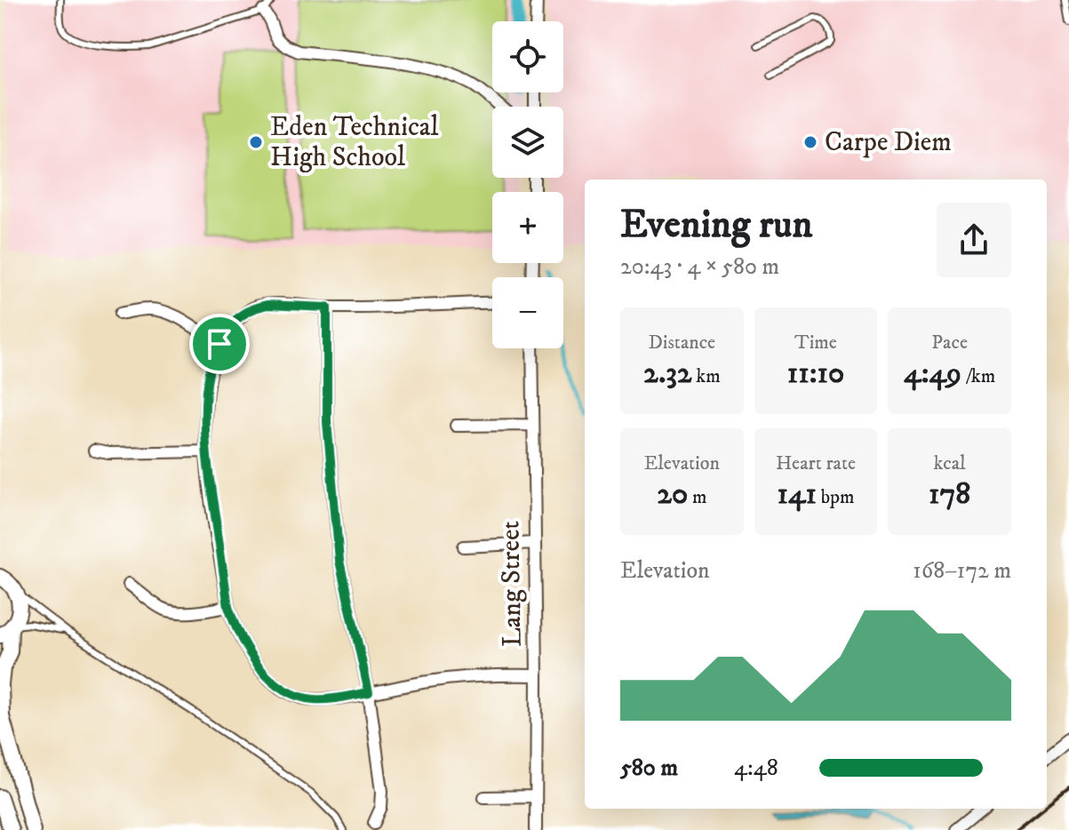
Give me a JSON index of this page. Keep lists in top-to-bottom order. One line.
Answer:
{"streets":{"street":["Lang Street"]},"places":["Eden Technical High School","Carpe Diem"],"page":{"map_buttons":["+","−"],"heading":["Evening run","20:43 · 4 × 580 m"],"stats":[["Distance","2.32 km"],["Time","11:10"],["Pace","4:49 /km"],["Elevation","20 m"],["Heart rate","141 bpm"],["kcal","178"]],"chart":["Elevation","168–172 m"],"list":[{"name":"580 m","note":"4:48"}]}}
